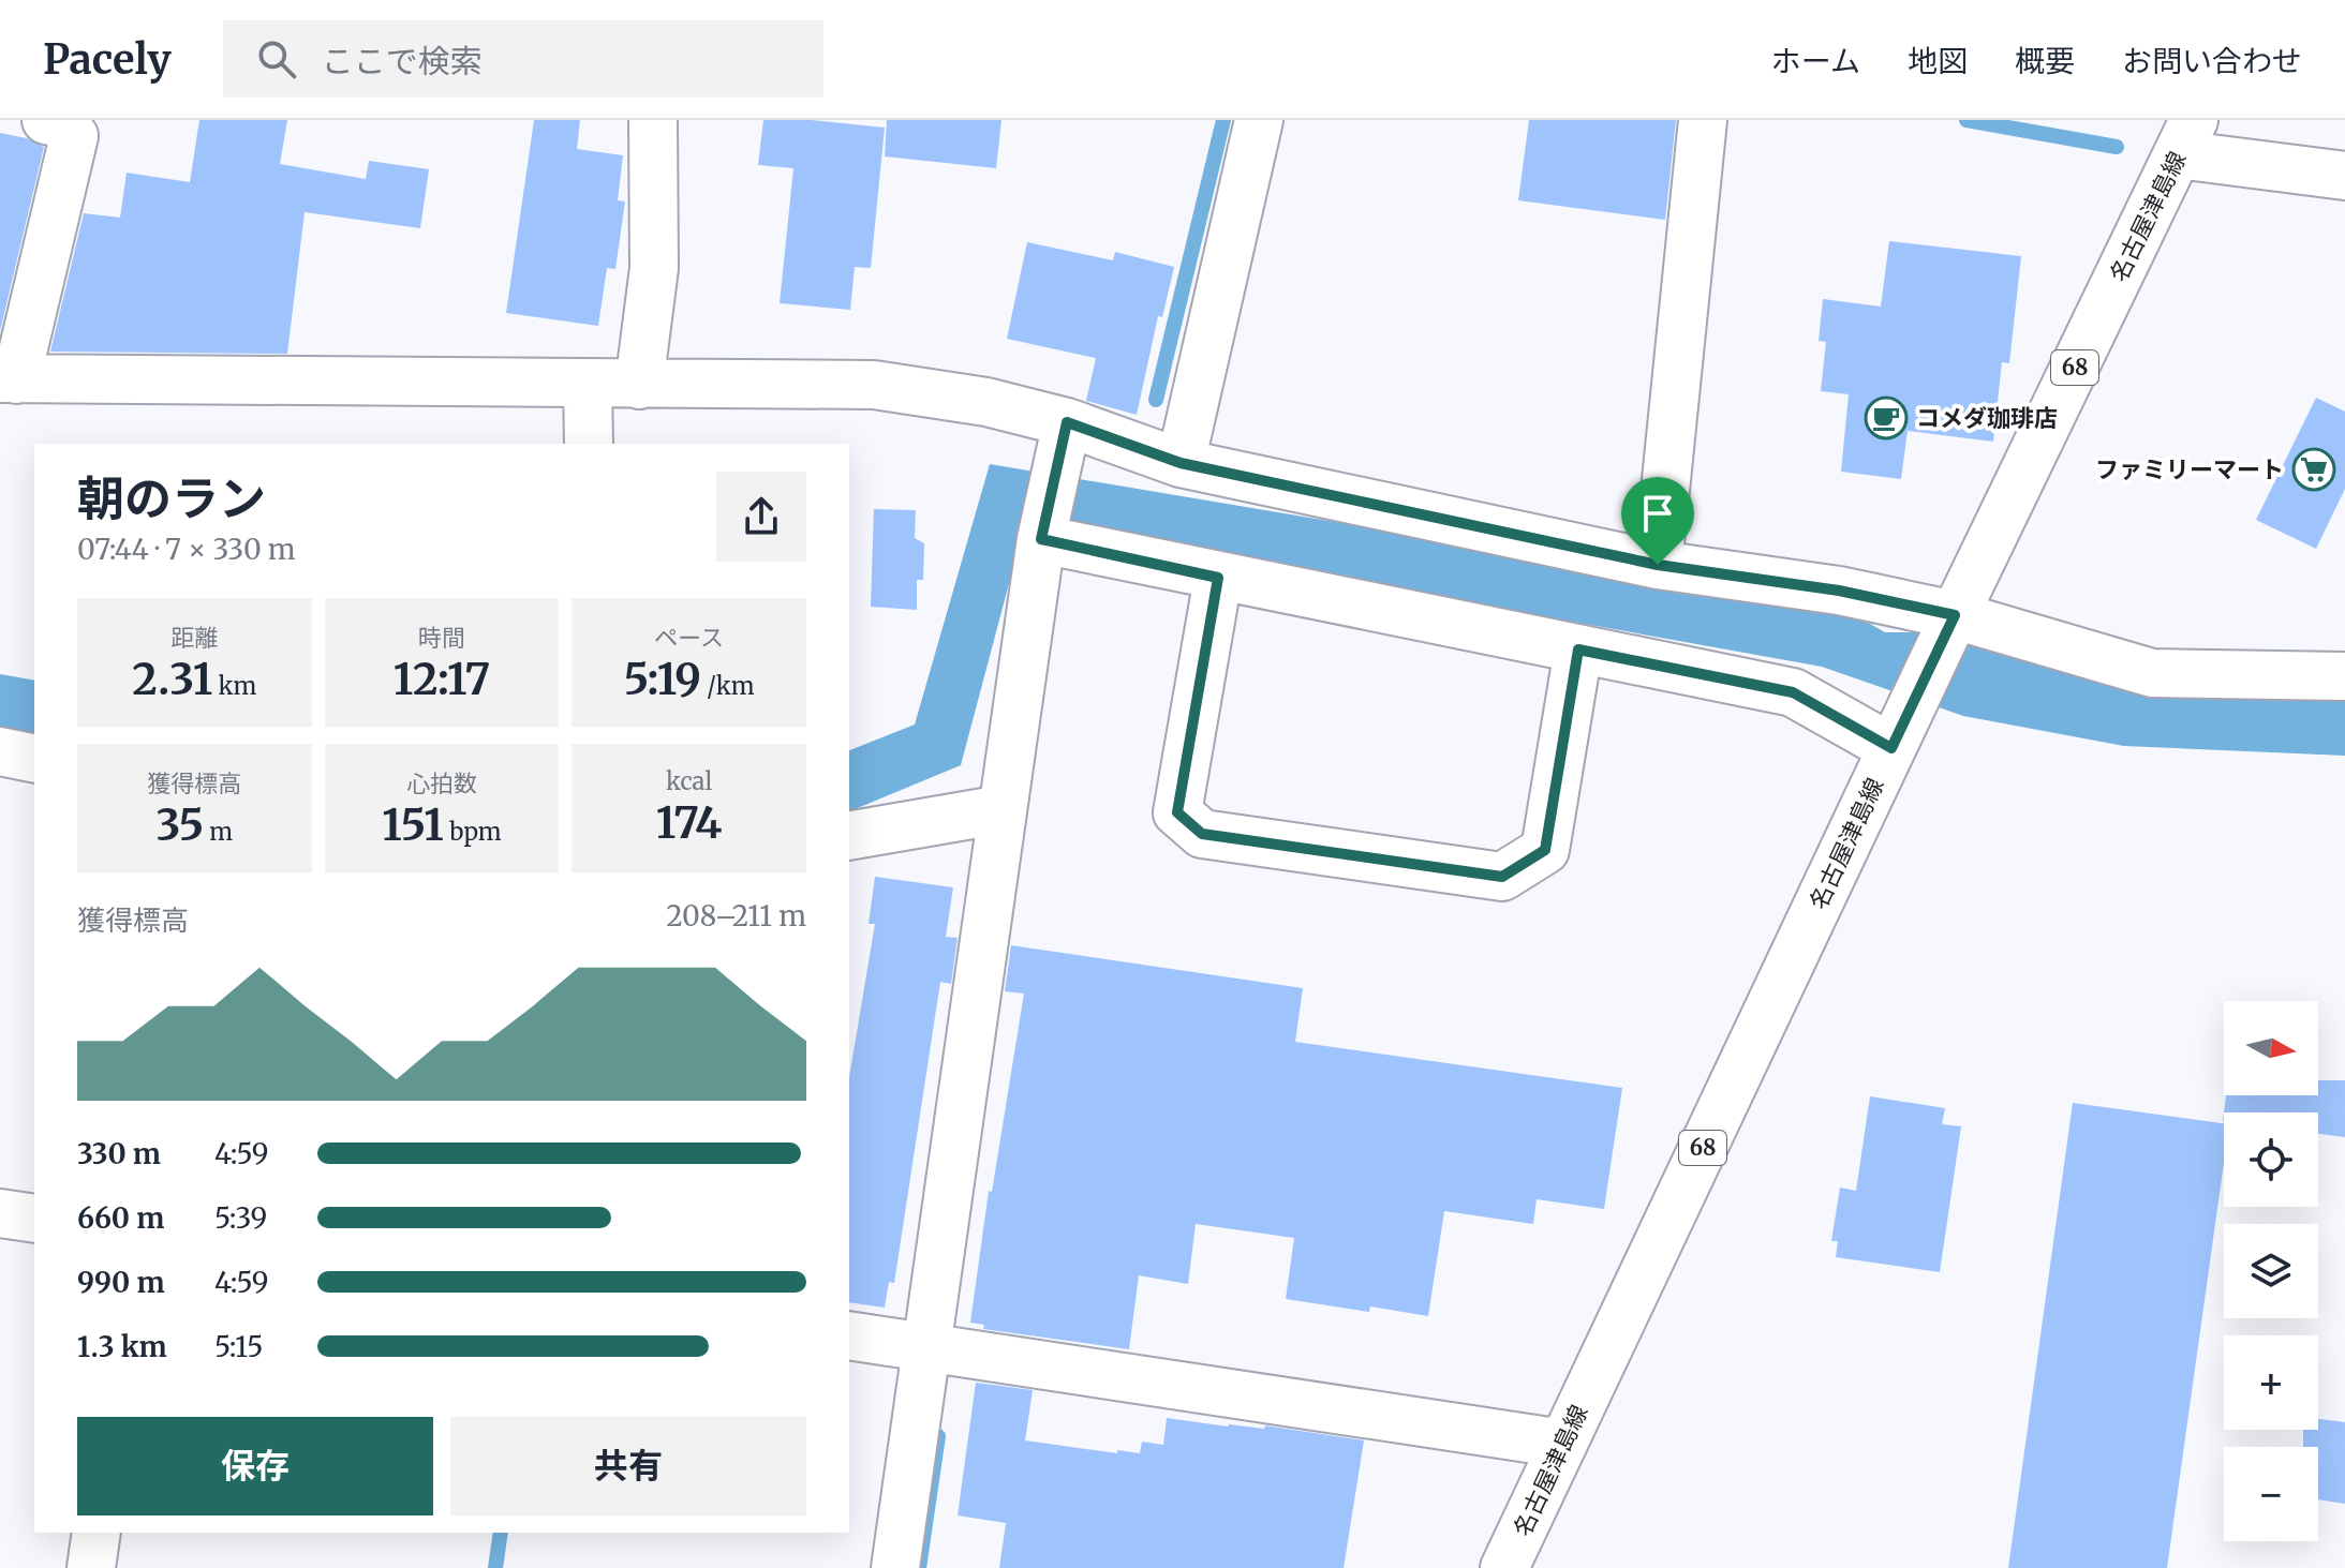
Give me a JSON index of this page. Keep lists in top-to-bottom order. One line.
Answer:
{"streets":{"street":["名古屋津島線","68"]},"places":{"cafe":["コメダ珈琲店"],"supermarket":["ファミリーマート"]},"north":"right","page":{"header":"Pacely","search":"ここで検索","nav":["ホーム","地図","概要","お問い合わせ"],"heading":["朝のラン","07:44 · 7 × 330 m"],"stats":[["距離","2.31 km"],["時間","12:17"],["ペース","5:19 /km"],["獲得標高","35 m"],["心拍数","151 bpm"],["kcal","174"]],"chart":["獲得標高","208–211 m"],"map_buttons":["+","−"],"list":[{"name":"330 m","note":"4:59"},{"name":"660 m","note":"5:39"},{"name":"990 m","note":"4:59"},{"name":"1.3 km","note":"5:15"}],"buttons":["保存","共有"]}}
